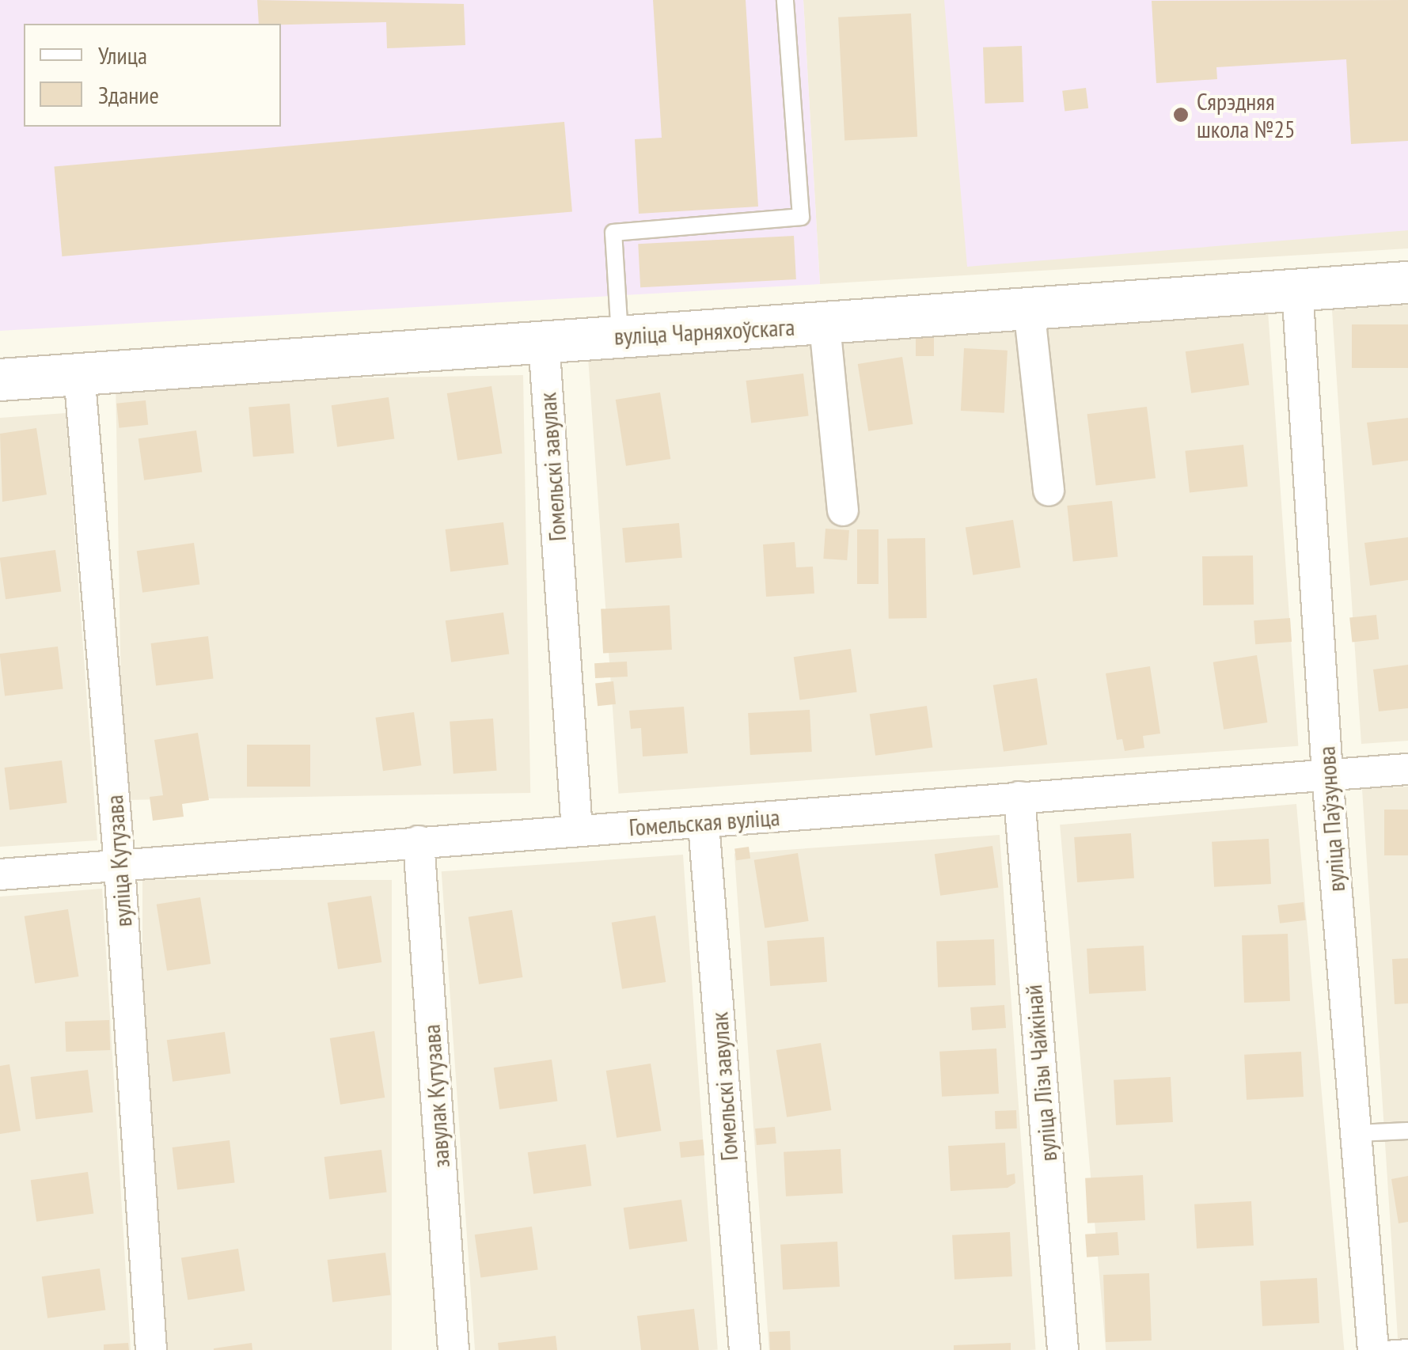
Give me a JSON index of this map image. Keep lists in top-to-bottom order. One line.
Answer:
{"streets":{"street":["вуліца Чарняхоўскага","Гомельскі завулак","вуліца Паўзунова","Гомельская вуліца","вуліца Кутузава","вуліца Лізы Чайкінай","завулак Кутузава"]},"crossings":[["вуліца Чарняхоўскага","Гомельскі завулак"],["вуліца Чарняхоўскага","вуліца Паўзунова"],["вуліца Чарняхоўскага","вуліца Кутузава"],["Гомельскі завулак","Гомельская вуліца"],["вуліца Паўзунова","Гомельская вуліца"],["Гомельская вуліца","вуліца Кутузава"],["Гомельская вуліца","вуліца Лізы Чайкінай"],["Гомельская вуліца","завулак Кутузава"]],"places":["Сярэдняя школа №25"],"legend":["Улица","Здание"]}
